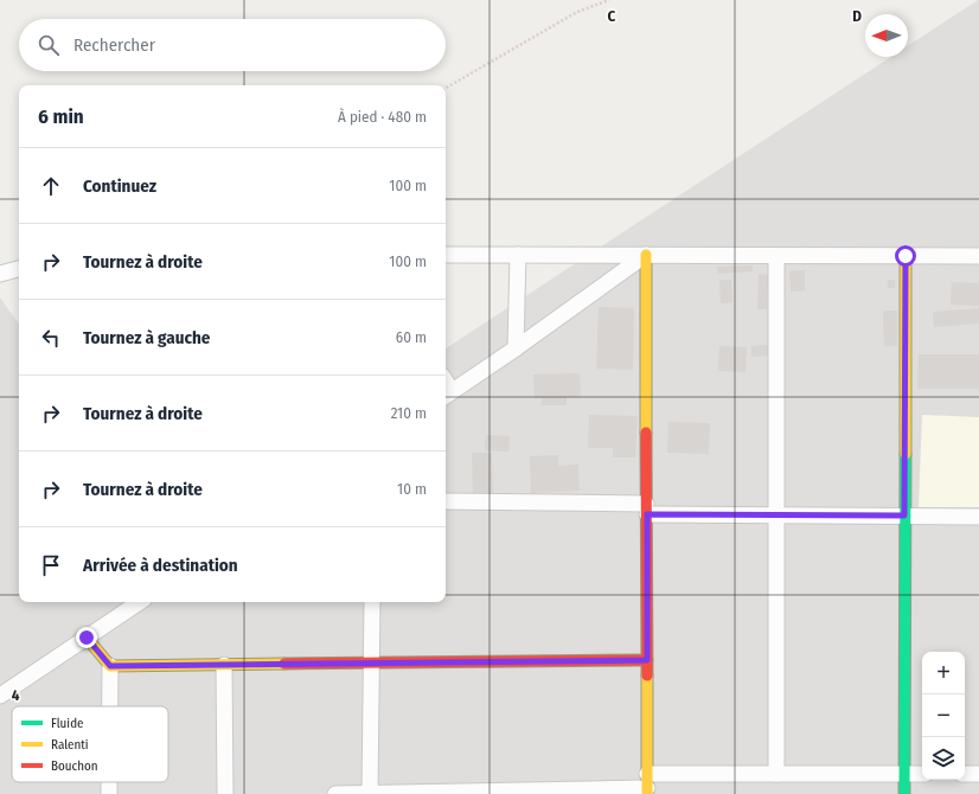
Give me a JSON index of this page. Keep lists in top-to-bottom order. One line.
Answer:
{"legend":["Fluide","Ralenti","Bouchon"],"north":"left","page":{"search":"Rechercher","heading":["6 min","À pied · 480 m"],"list":[["Continuez","100 m"],["Tournez à droite","100 m"],["Tournez à gauche","60 m"],["Tournez à droite","210 m"],["Tournez à droite","10 m"],"Arrivée à destination"],"map_buttons":["+","−"]},"grid":{"columns":["C","D"],"rows":["4"]}}
